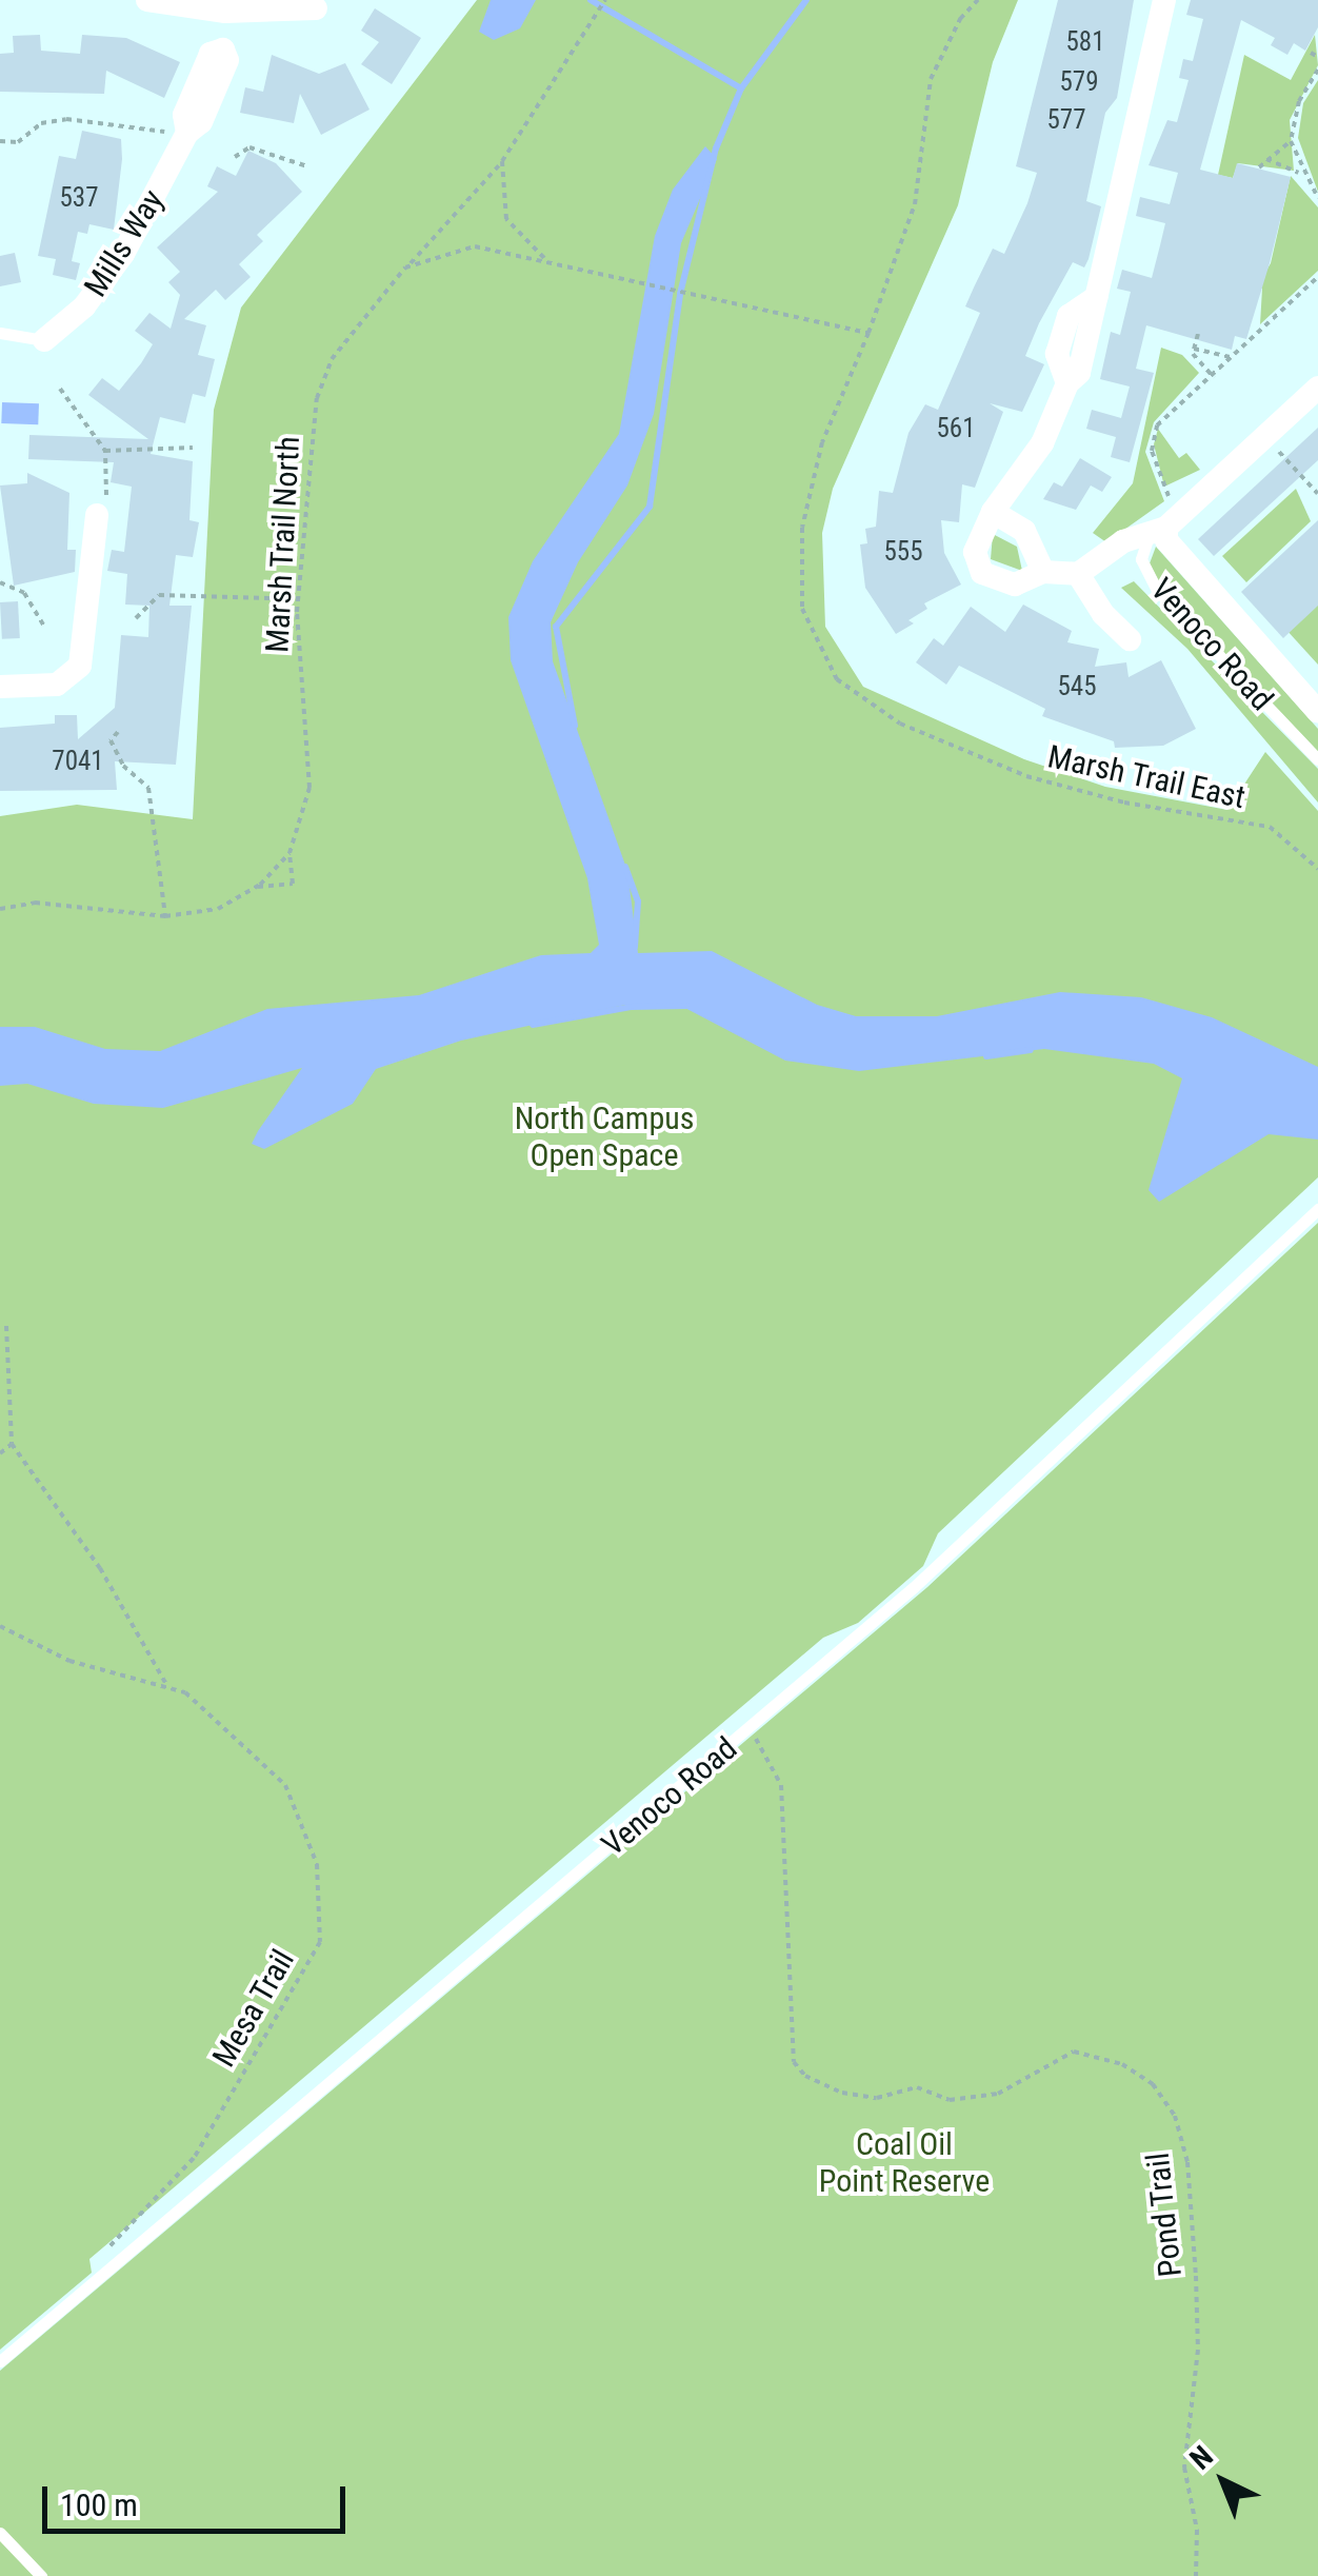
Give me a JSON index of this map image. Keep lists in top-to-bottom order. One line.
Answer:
{"streets":{"street":["Mills Way"],"lane":["Venoco Road"],"path":["Marsh Trail North","Marsh Trail East","Mesa Trail","Pond Trail"]},"crossings":[["Venoco Road","Pond Trail"]],"parks":["North Campus Open Space","Coal Oil Point Reserve"],"house_numbers":["581","579","577","537","561","555","545","7041"],"scale_bar":"100 m","north":"top left"}
